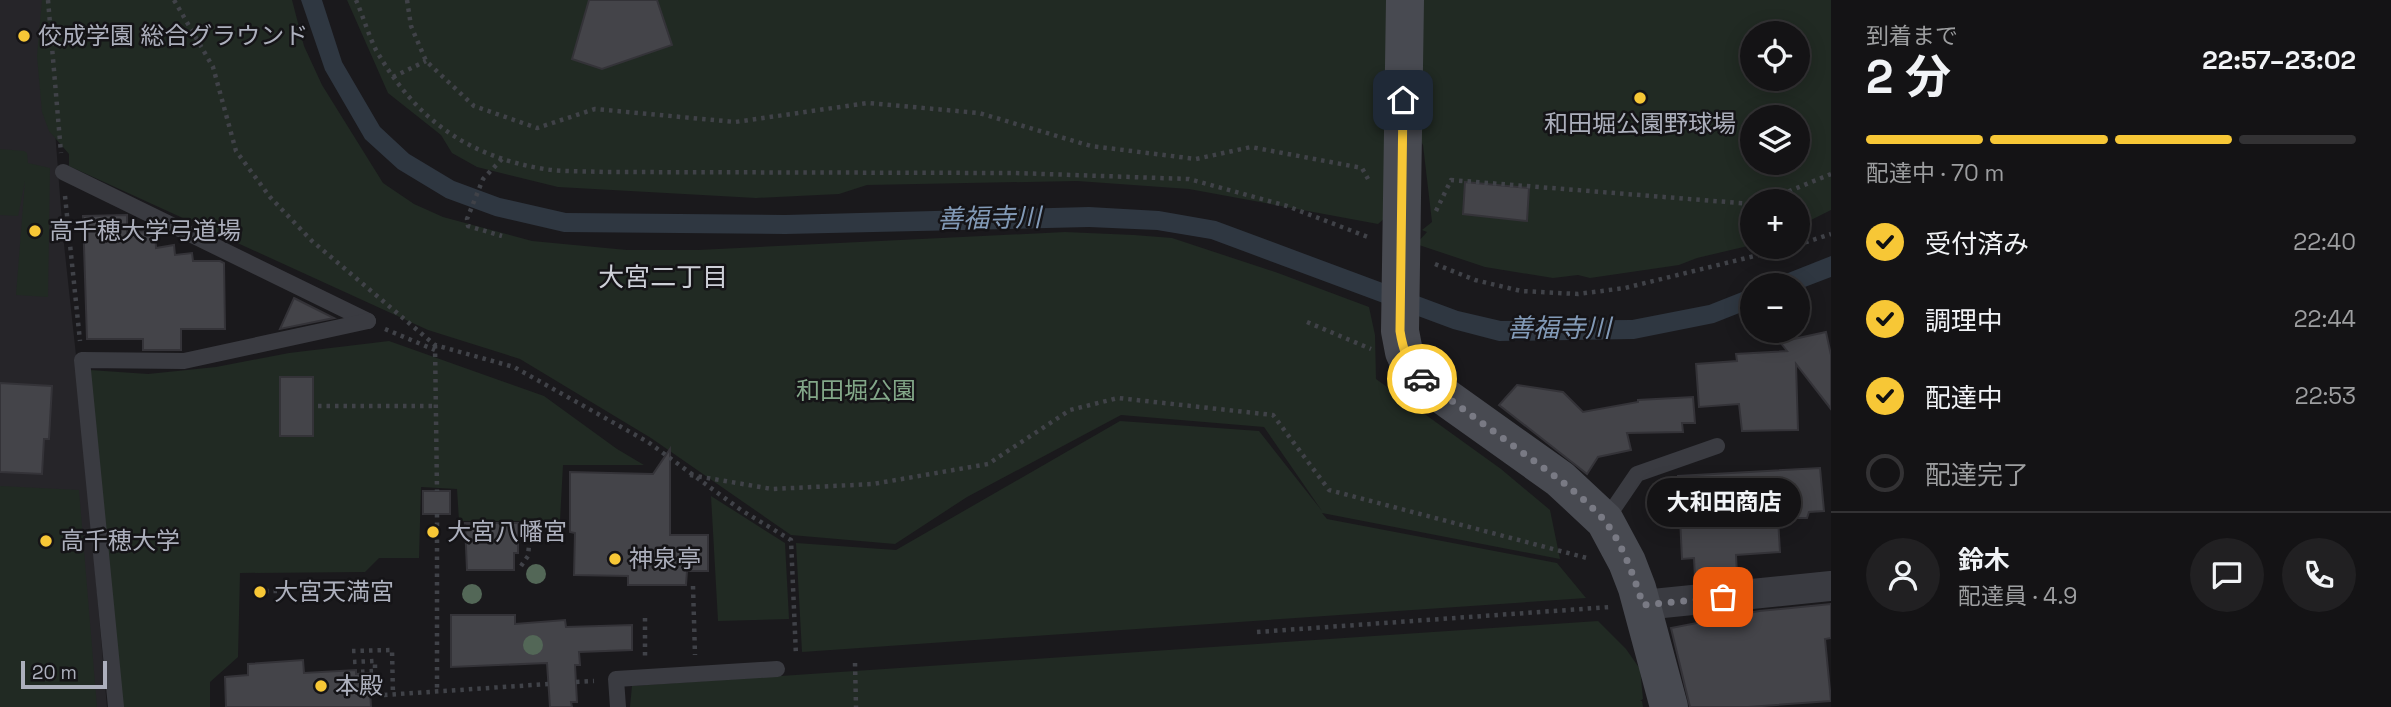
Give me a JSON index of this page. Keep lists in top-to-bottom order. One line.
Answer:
{"districts":["大宮二丁目"],"water":["善福寺川"],"parks":["和田堀公園"],"places":["佼成学園 総合グラウンド","和田堀公園野球場","高千穂大学弓道場","大宮八幡宮","高千穂大学","神泉亭","大宮天満宮","大和田商店","本殿"],"scale_bar":"20 m","page":{"heading":["2 分","到着まで","22:57–23:02"],"panel":["鈴木","配達員 · 4.9"],"map_buttons":["+","−"],"bar":"配達中 · 70 m","list":[["受付済み","22:40"],["調理中","22:44"],["配達中","22:53"],"配達完了"],"bubble":"大和田商店","scale":"20 m"}}
